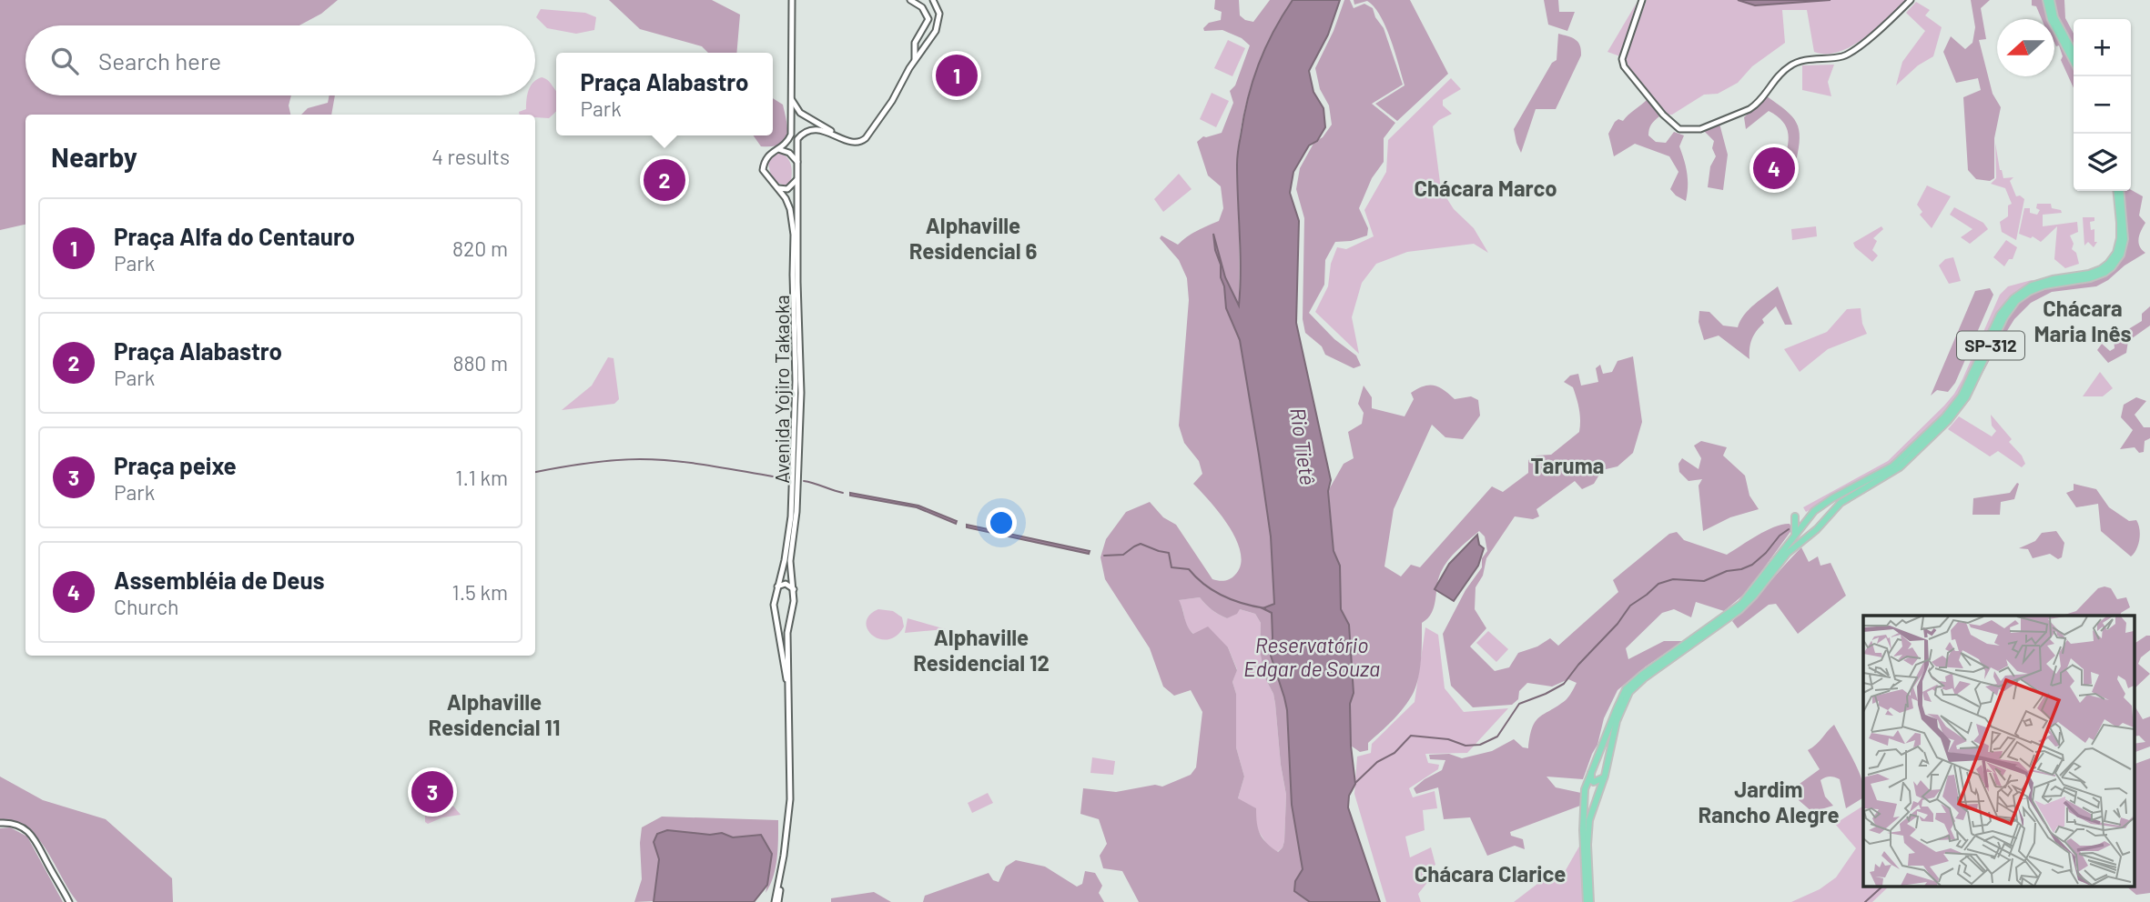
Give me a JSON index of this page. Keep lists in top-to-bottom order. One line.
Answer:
{"streets":{"main road":["SP-312","Avenida Yojiro Takaoka"]},"districts":["Chácara Marco","Alphaville Residencial 6","Chácara Maria Inês","Taruma","Alphaville Residencial 12","Alphaville Residencial 11","Jardim Rancho Alegre","Chácara Clarice"],"water":["Rio Tietê","Reservatório Edgar de Souza"],"north":"left","page":{"map_buttons":["+","−"],"search":"Search here","pins":["1","4","2","3"],"popup":["Praça Alabastro","Park"],"heading":["Nearby","4 results"],"list":[{"mark":"1","name":"Praça Alfa do Centauro","note":"Park","value":"820 m"},{"mark":"2","name":"Praça Alabastro","note":"Park","value":"880 m"},{"mark":"3","name":"Praça peixe","note":"Park","value":"1.1 km"},{"mark":"4","name":"Assembléia de Deus","note":"Church","value":"1.5 km"}]}}
